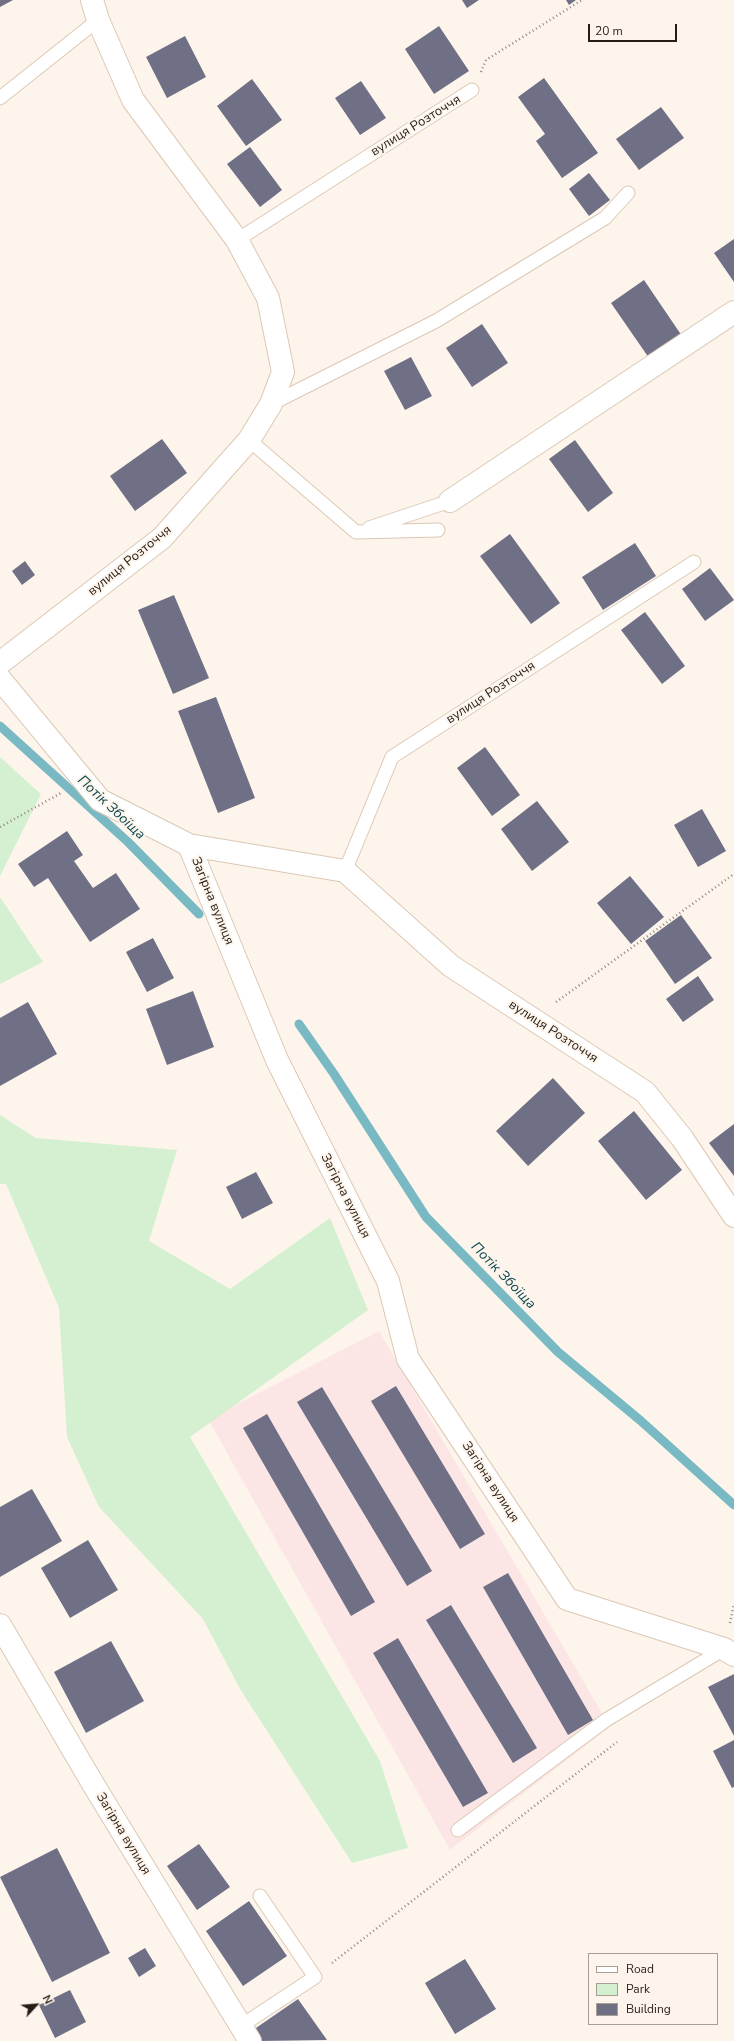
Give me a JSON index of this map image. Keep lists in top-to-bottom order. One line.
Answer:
{"streets":{"street":["вулиця Розточчя","Загірна вулиця"]},"water":["Потік Збоїща"],"legend":["Road","Park","Building"],"scale_bar":"20 m","north":"top right"}
